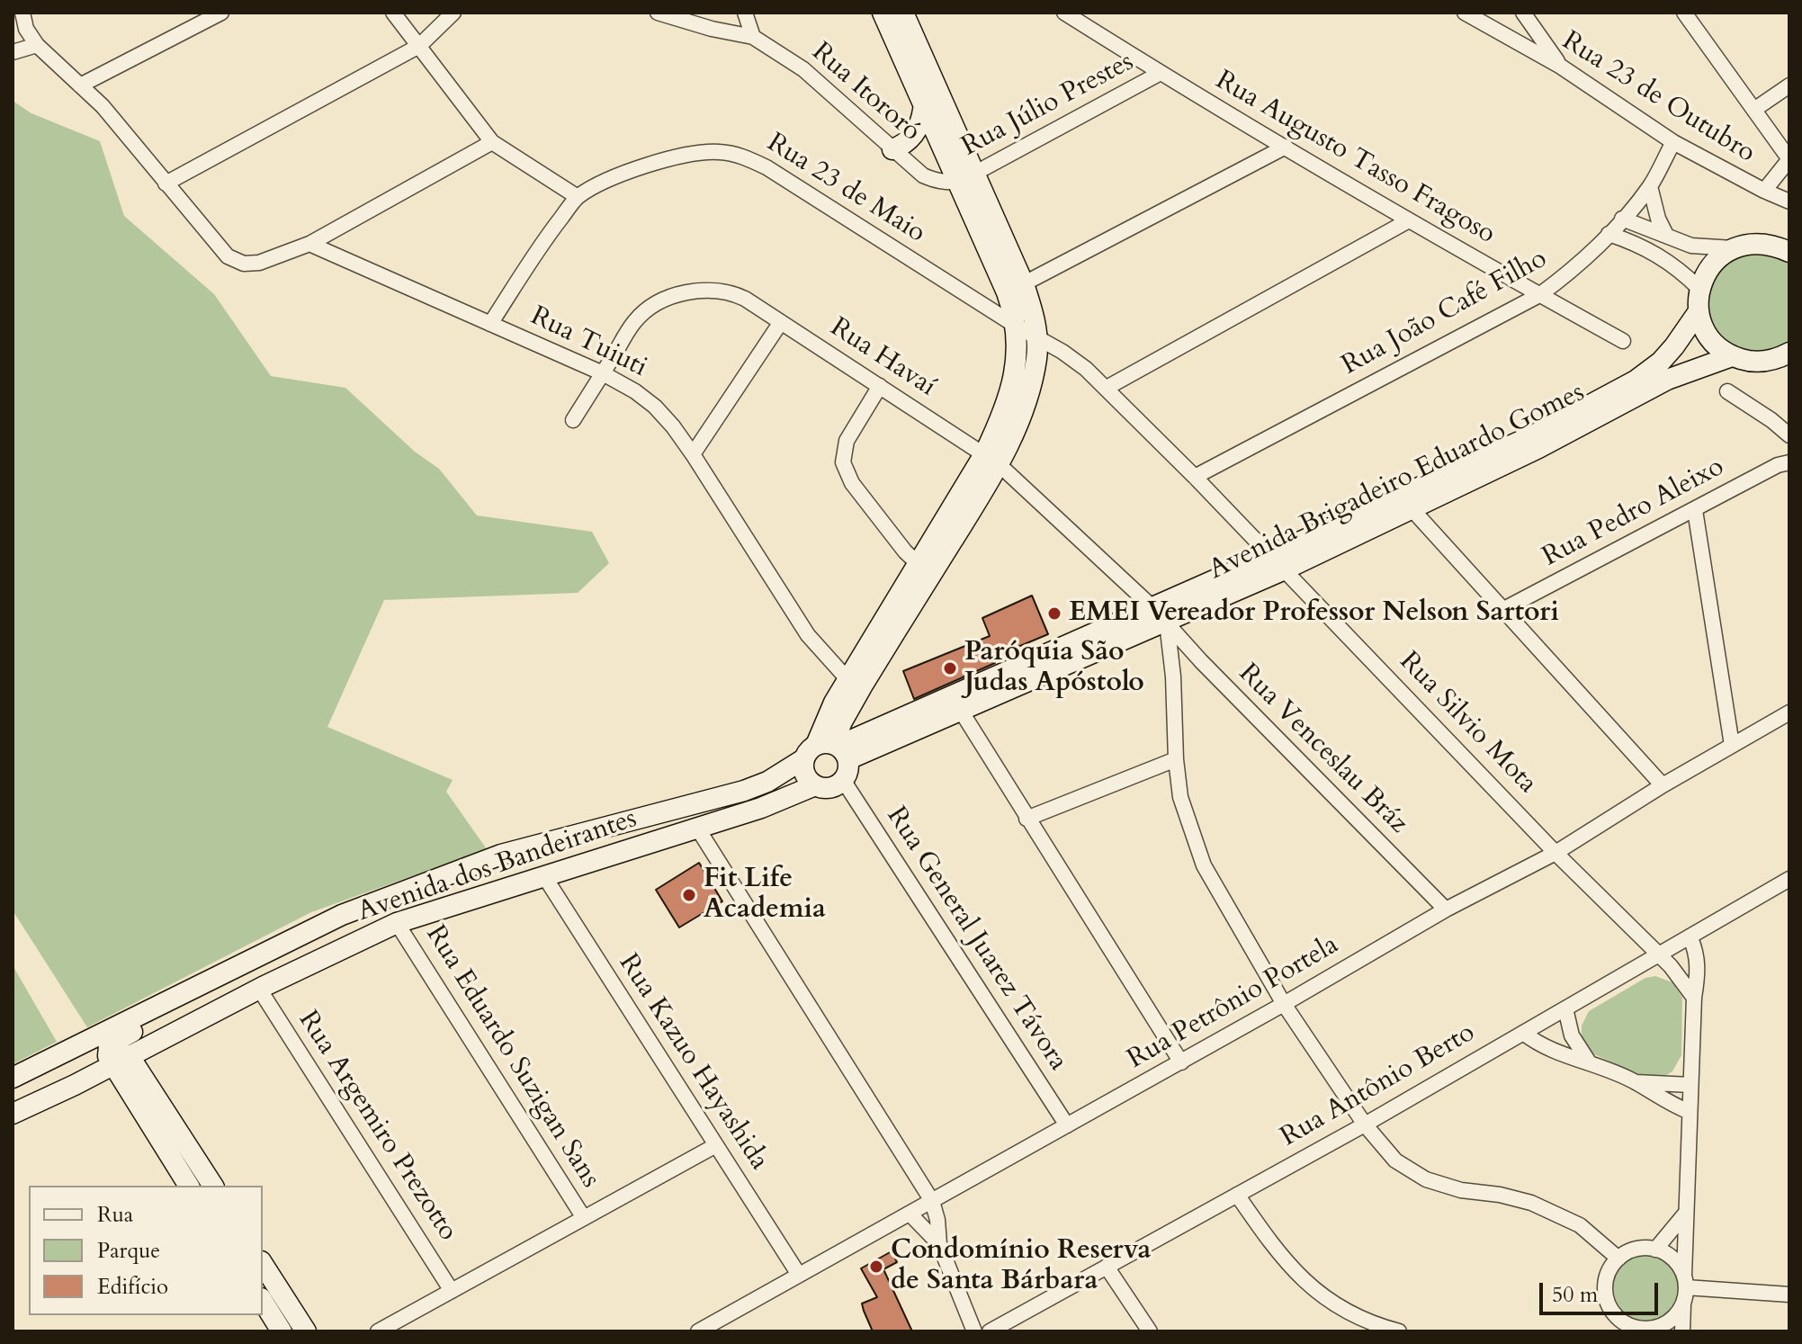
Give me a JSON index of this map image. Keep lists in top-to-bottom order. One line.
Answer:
{"streets":{"main road":["Avenida Brigadeiro Eduardo Gomes","Avenida dos Bandeirantes"],"street":["Rua Itororó","Rua 23 de Outubro","Rua Júlio Prestes","Rua Augusto Tasso Fragoso","Rua 23 de Maio","Rua João Café Filho","Rua Tuiuti","Rua Havaí","Rua Pedro Aleixo","Rua Silvio Mota","Rua Venceslau Bráz","Rua General Juarez Távora","Rua Petrônio Portela","Rua Eduardo Suzigan Sans","Rua Kazuo Hayashida","Rua Antônio Berto","Rua Argemiro Prezotto"]},"crossings":[["Rua Itororó","Rua Júlio Prestes"],["Rua 23 de Outubro","Rua João Café Filho"],["Rua Júlio Prestes","Rua Augusto Tasso Fragoso"],["Rua Augusto Tasso Fragoso","Rua João Café Filho"],["Rua 23 de Maio","Rua Tuiuti"],["Rua 23 de Maio","Rua Silvio Mota"],["Rua João Café Filho","Rua Silvio Mota"],["Rua Tuiuti","Rua Havaí"],["Rua Havaí","Avenida Brigadeiro Eduardo Gomes"],["Rua Havaí","Rua Venceslau Bráz"],["Avenida Brigadeiro Eduardo Gomes","Rua Silvio Mota"],["Avenida Brigadeiro Eduardo Gomes","Rua Venceslau Bráz"],["Avenida Brigadeiro Eduardo Gomes","Avenida dos Bandeirantes"],["Rua Silvio Mota","Rua Petrônio Portela"],["Rua Silvio Mota","Rua Antônio Berto"],["Rua Venceslau Bráz","Rua Petrônio Portela"],["Avenida dos Bandeirantes","Rua General Juarez Távora"],["Avenida dos Bandeirantes","Rua Eduardo Suzigan Sans"],["Avenida dos Bandeirantes","Rua Kazuo Hayashida"],["Avenida dos Bandeirantes","Rua Argemiro Prezotto"],["Rua General Juarez Távora","Rua Petrônio Portela"],["Rua Petrônio Portela","Rua Kazuo Hayashida"]],"places":["EMEI Vereador Professor Nelson Sartori","Paróquia São Judas Apóstolo","Fit Life Academia","Condomínio Reserva de Santa Bárbara"],"legend":["Rua","Parque","Edifício"],"scale_bar":"50 m"}
